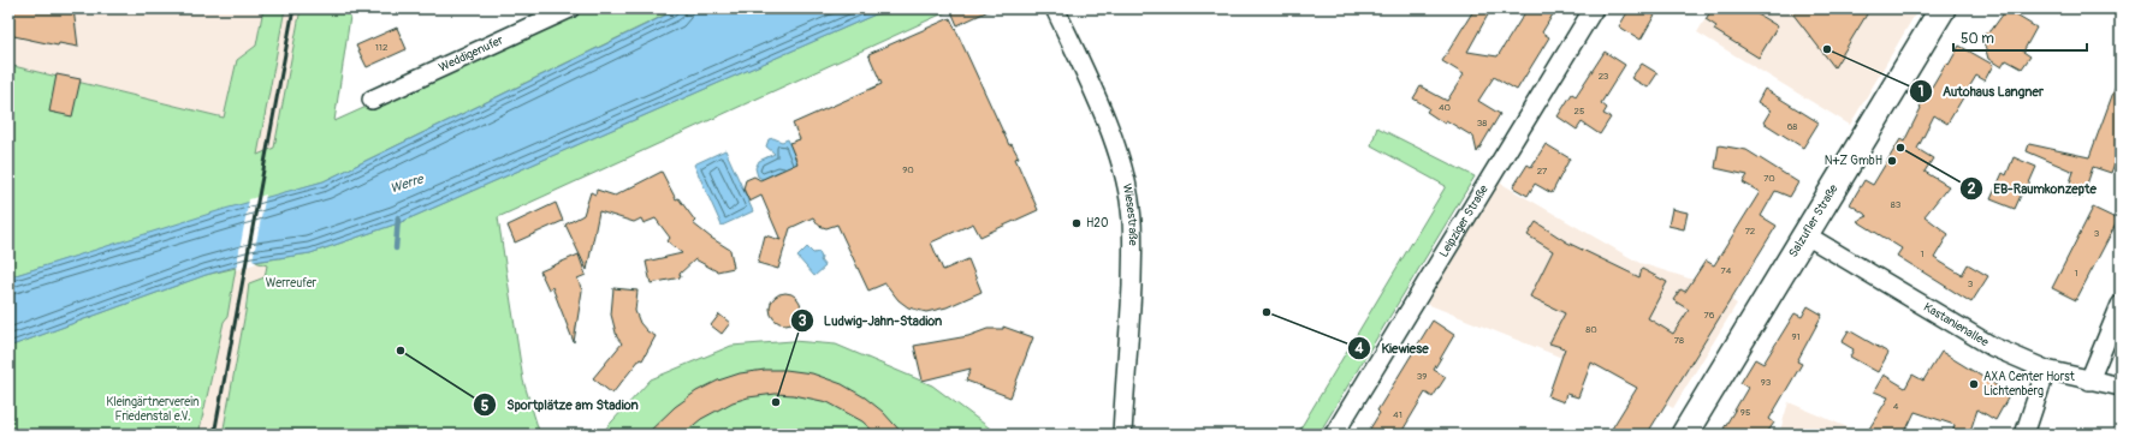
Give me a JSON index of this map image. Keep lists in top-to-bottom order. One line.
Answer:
{"streets":{"main road":["Salzufler Straße"],"street":["Weddigenufer","Wiesestraße","Leipziger Straße","Kastanienallee"]},"crossings":[["Salzufler Straße","Kastanienallee"]],"water":["Werre"],"parks":["Werreufer","Kleingärtnerverein Friedenstal e.V."],"places":["Autohaus Langner","EB-Raumkonzepte","N+Z GmbH","H2O","Kiewiese","Sportplätze am Stadion","AXA Center Horst Lichtenberg","Ludwig-Jahn-Stadion"],"house_numbers":["112","23","40","25","38","68","90","27","70","83","72","3","1","74","1","3","76","80","91","78","39","93","4","95","41"],"scale_bar":"50 m"}
